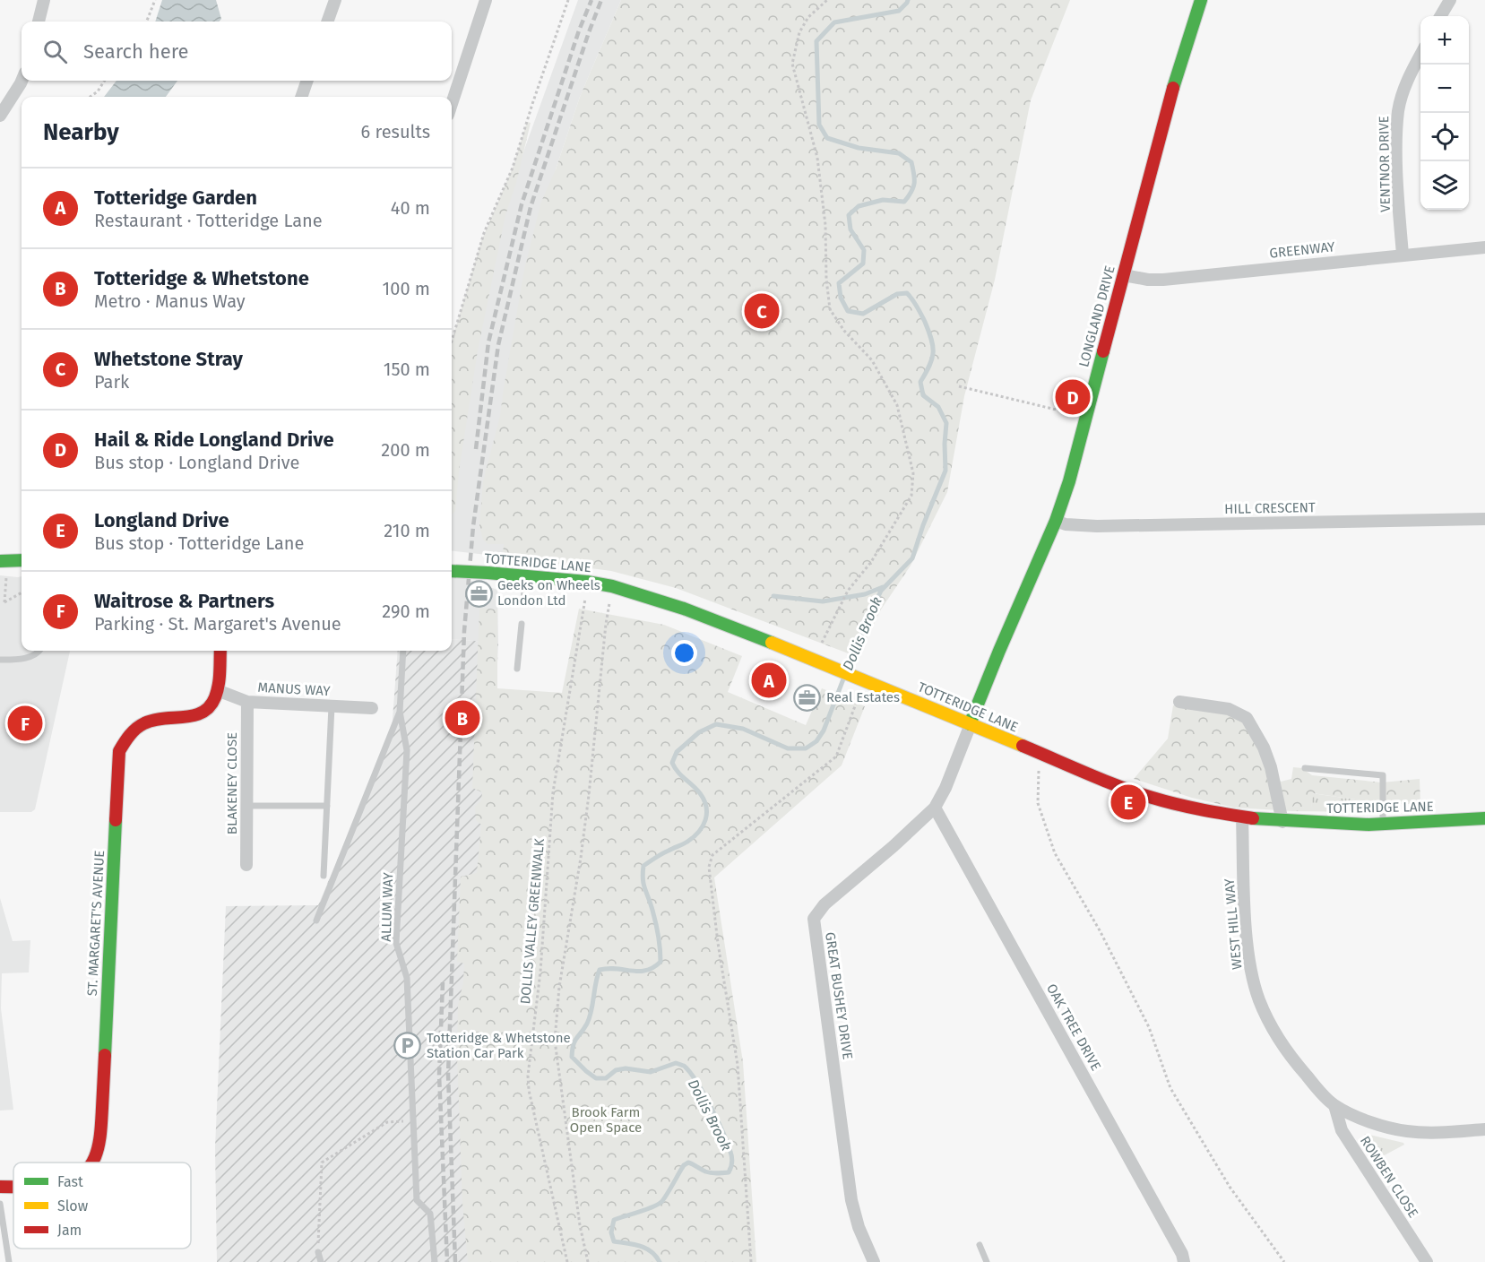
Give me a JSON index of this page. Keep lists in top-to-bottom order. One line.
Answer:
{"streets":{"street":["VENTNOR DRIVE","GREENWAY","LONGLAND DRIVE","HILL CRESCENT","TOTTERIDGE LANE","MANUS WAY","BLAKENEY CLOSE","ST. MARGARET'S AVENUE","WEST HILL WAY","GREAT BUSHEY DRIVE","OAK TREE DRIVE","ROWBEN CLOSE"],"lane":["ALLUM WAY"],"path":["DOLLIS VALLEY GREENWALK"]},"crossings":[["VENTNOR DRIVE","GREENWAY"],["GREENWAY","LONGLAND DRIVE"],["LONGLAND DRIVE","HILL CRESCENT"],["LONGLAND DRIVE","TOTTERIDGE LANE"],["LONGLAND DRIVE","GREAT BUSHEY DRIVE"],["TOTTERIDGE LANE","DOLLIS VALLEY GREENWALK"],["TOTTERIDGE LANE","WEST HILL WAY"],["TOTTERIDGE LANE","GREAT BUSHEY DRIVE"],["MANUS WAY","BLAKENEY CLOSE"],["MANUS WAY","ST. MARGARET'S AVENUE"],["WEST HILL WAY","ROWBEN CLOSE"],["GREAT BUSHEY DRIVE","OAK TREE DRIVE"]],"water":["Dollis Brook"],"parks":["Brook Farm Open Space"],"places":{"office":["Geeks on Wheels London Ltd","Real Estates"],"parking":["Totteridge & Whetstone Station Car Park"]},"legend":["Fast","Slow","Jam"],"page":{"map_buttons":["+","−"],"search":"Search here","heading":["Nearby","6 results"],"list":[{"mark":"A","name":"Totteridge Garden","note":"Restaurant · Totteridge Lane","value":"40 m"},{"mark":"B","name":"Totteridge & Whetstone","note":"Metro · Manus Way","value":"100 m"},{"mark":"C","name":"Whetstone Stray","note":"Park","value":"150 m"},{"mark":"D","name":"Hail & Ride Longland Drive","note":"Bus stop · Longland Drive","value":"200 m"},{"mark":"E","name":"Longland Drive","note":"Bus stop · Totteridge Lane","value":"210 m"},{"mark":"F","name":"Waitrose & Partners","note":"Parking · St. Margaret's Avenue","value":"290 m"}],"pins":["C","D","A","B","F","E"]}}
